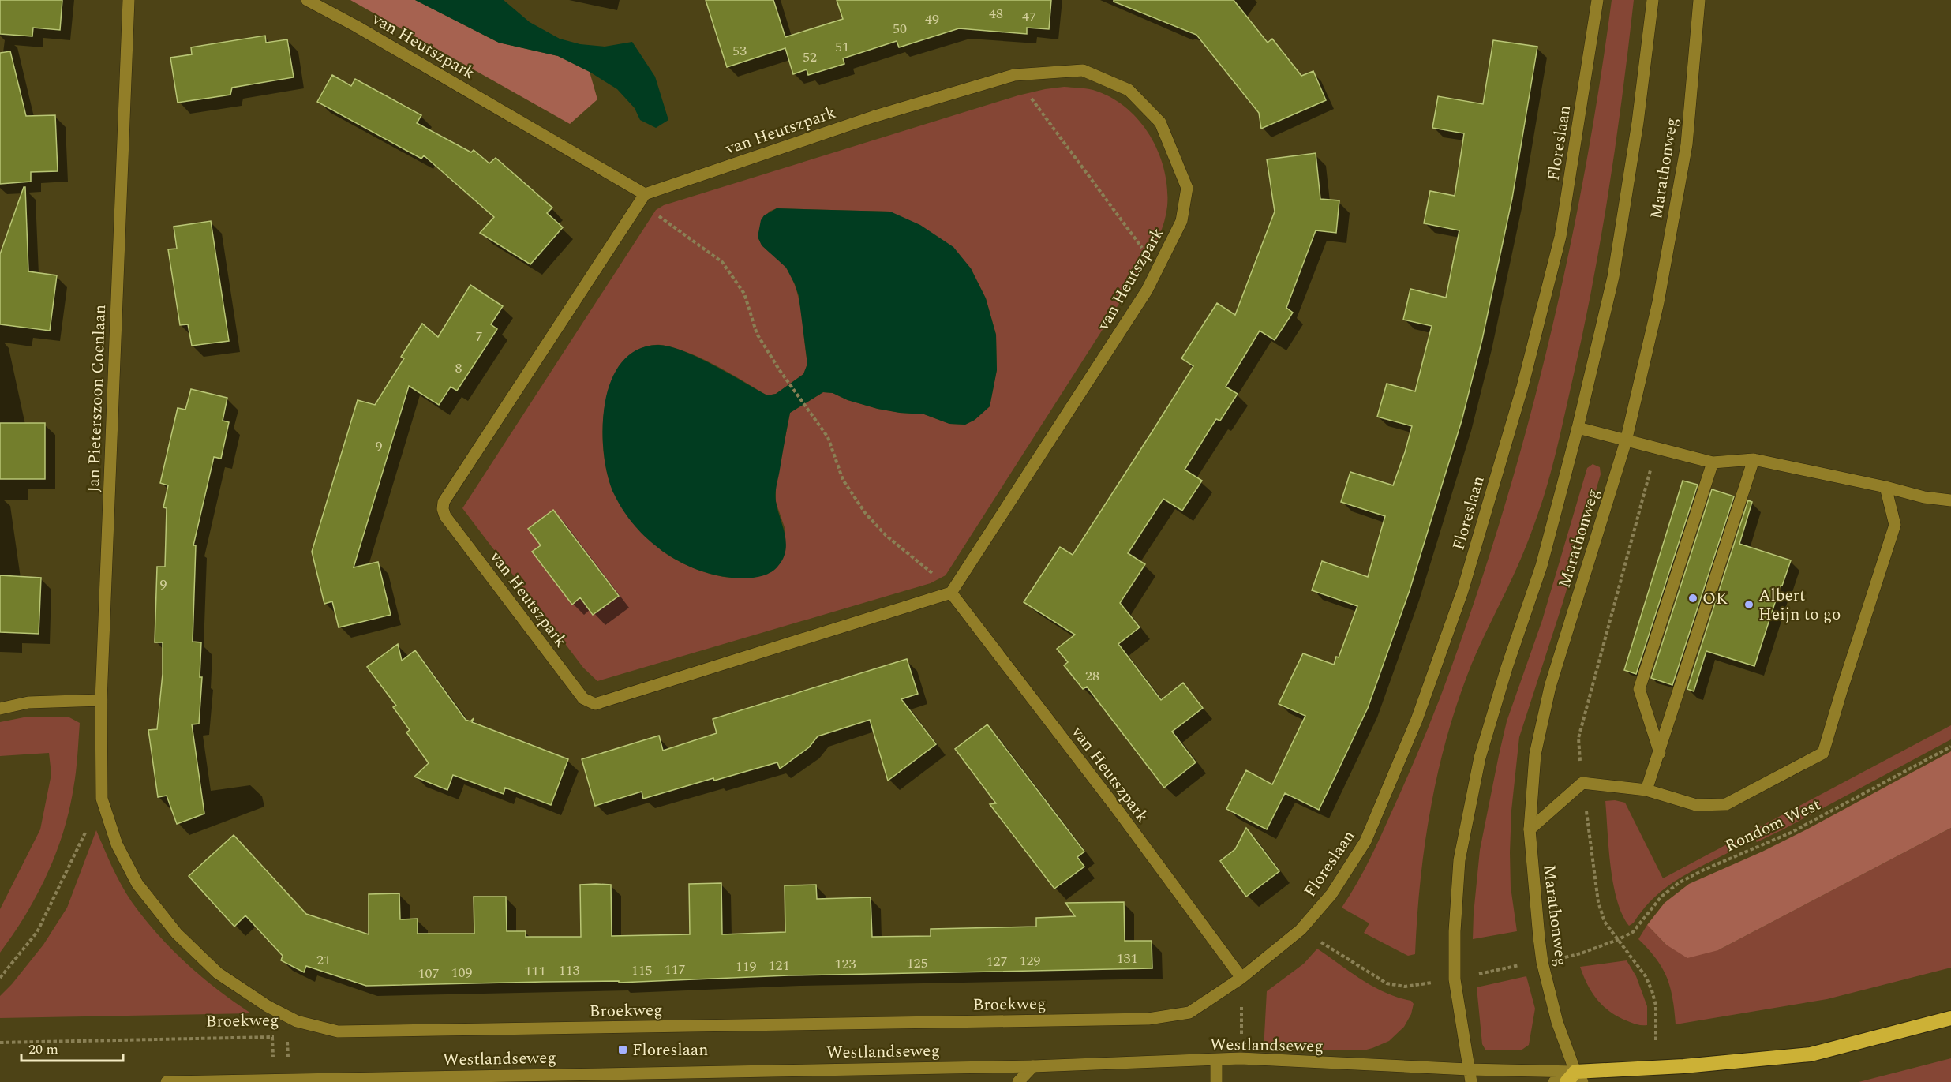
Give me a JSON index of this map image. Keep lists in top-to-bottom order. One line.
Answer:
{"streets":{"street":["van Heutszpark","Floreslaan","Marathonweg","Jan Pieterszoon Coenlaan","Broekweg","Westlandseweg"],"path":["Rondom West"]},"crossings":[["van Heutszpark","Floreslaan"],["van Heutszpark","Broekweg"],["Floreslaan","Broekweg"],["Marathonweg","Westlandseweg"],["Jan Pieterszoon Coenlaan","Broekweg"]],"places":{"other":["OK","Albert Heijn to go"],"transit":["Floreslaan"]},"house_numbers":["48","47","49","50","51","53","52","7","8","9","9","28","131","21","129","127","125","123","121","119","117","113","115","111","109","107"],"scale_bar":"20 m"}
